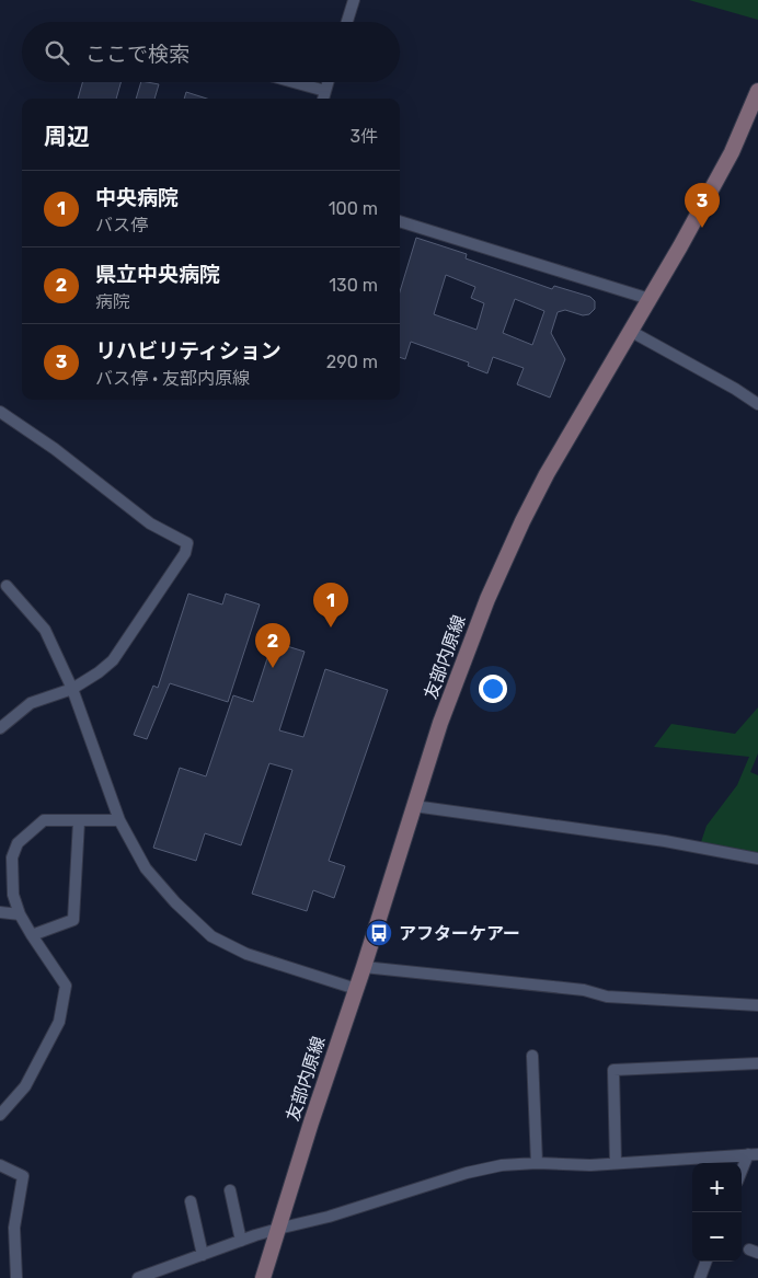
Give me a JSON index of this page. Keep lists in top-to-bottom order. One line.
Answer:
{"streets":{"main road":["友部内原線"]},"places":{"bus stop":["アフターケアー"]},"page":{"search":"ここで検索","heading":["周辺","3件"],"list":[{"mark":"1","name":"中央病院","note":"バス停","value":"100 m"},{"mark":"2","name":"県立中央病院","note":"病院","value":"130 m"},{"mark":"3","name":"リハビリティション","note":"バス停 · 友部内原線","value":"290 m"}],"pins":["3","1","2"],"map_buttons":["+","−"]}}
